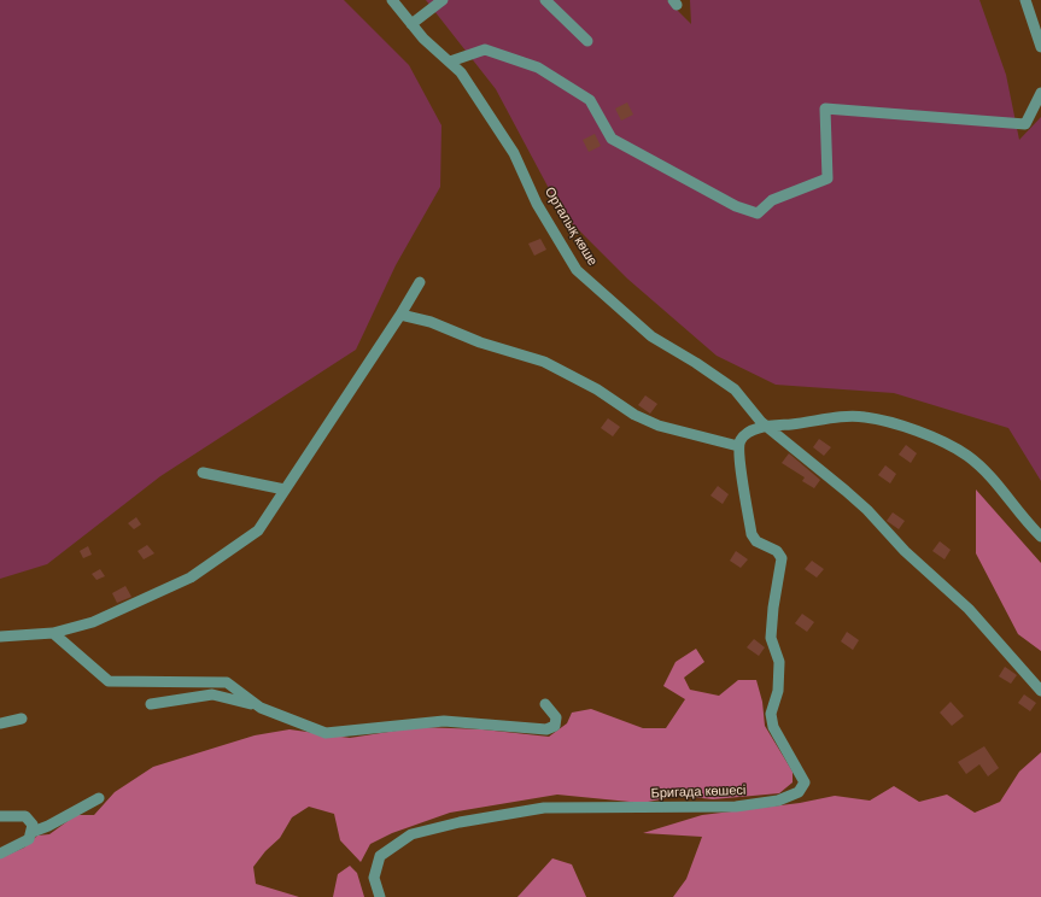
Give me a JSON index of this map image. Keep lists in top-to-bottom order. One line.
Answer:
{"streets":{"street":["Орталық көше","Бригада көшесі"]}}
